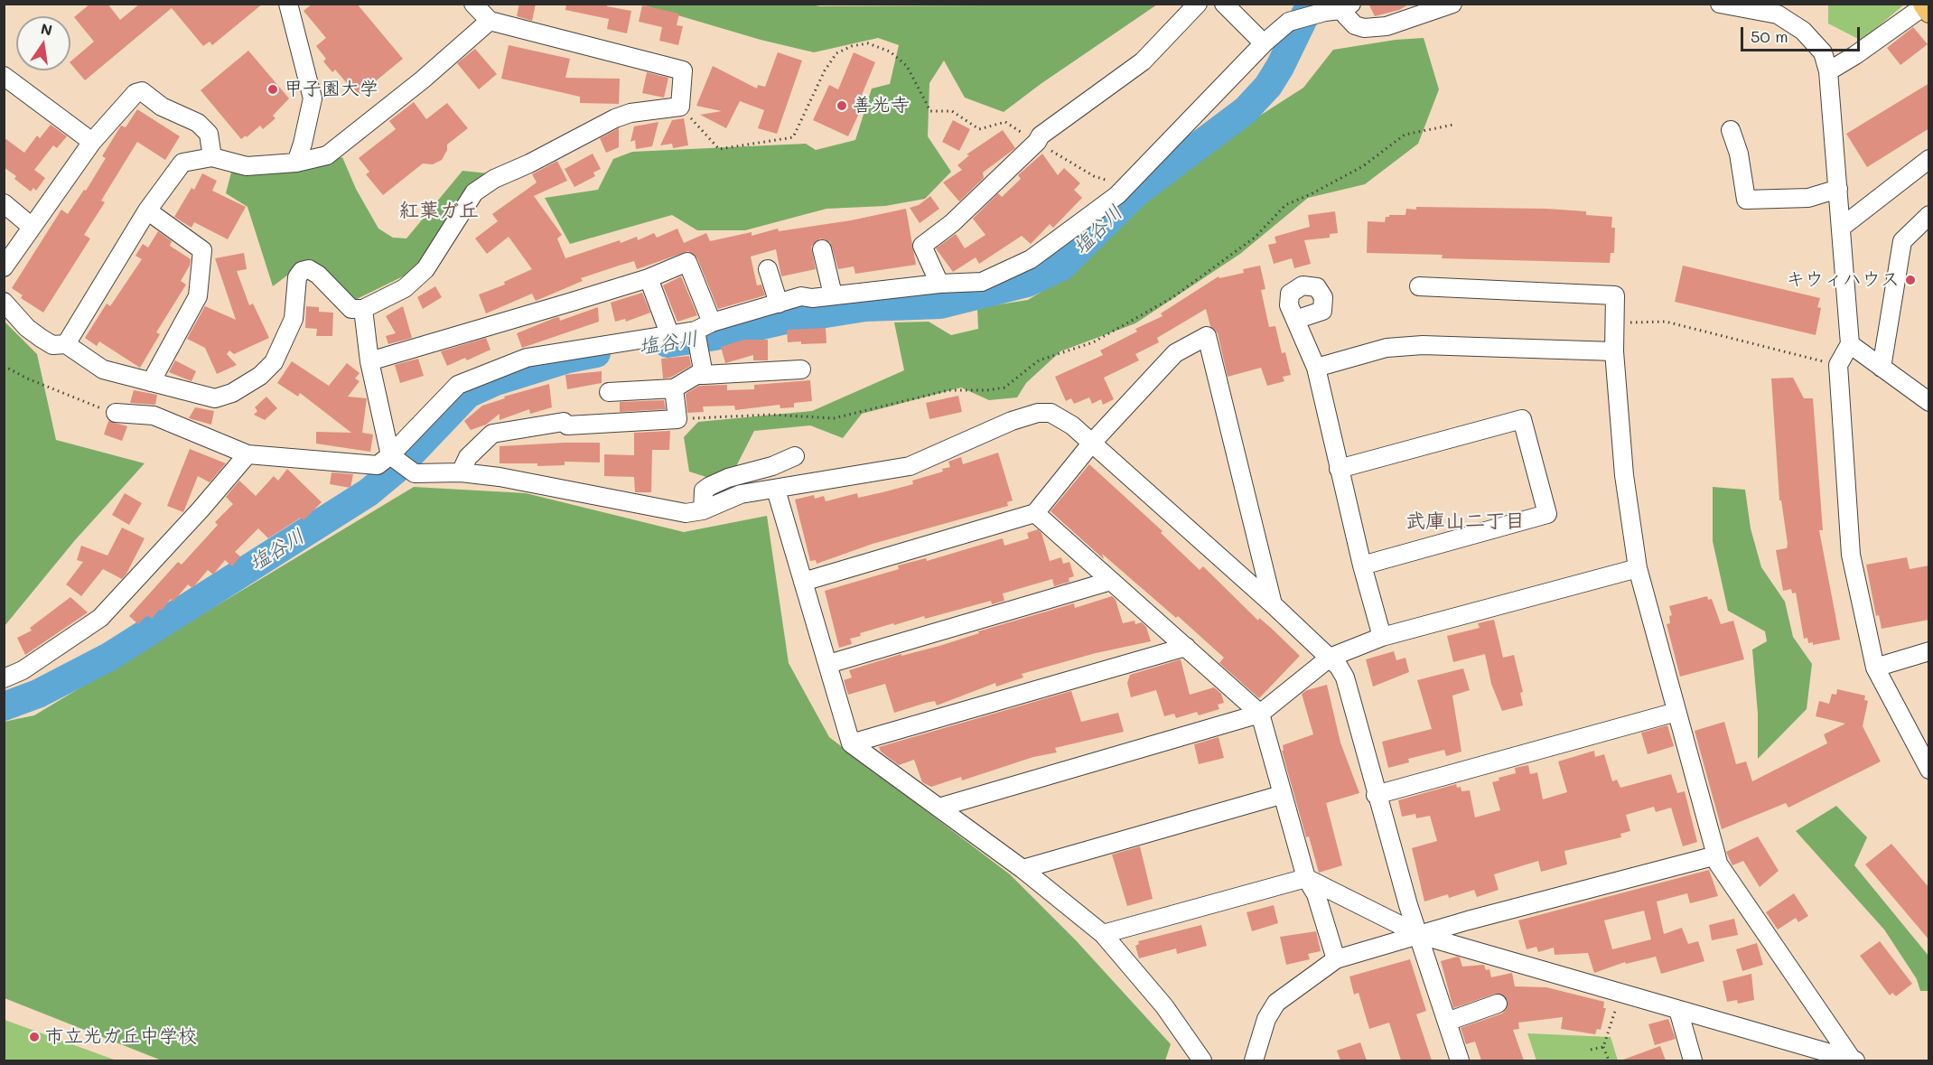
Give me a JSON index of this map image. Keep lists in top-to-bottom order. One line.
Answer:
{"districts":["紅葉ガ丘","武庫山二丁目"],"water":["塩谷川"],"places":["甲子園大学","善光寺","キウィハウス","市立光ガ丘中学校"],"scale_bar":"50 m","north":"top"}
